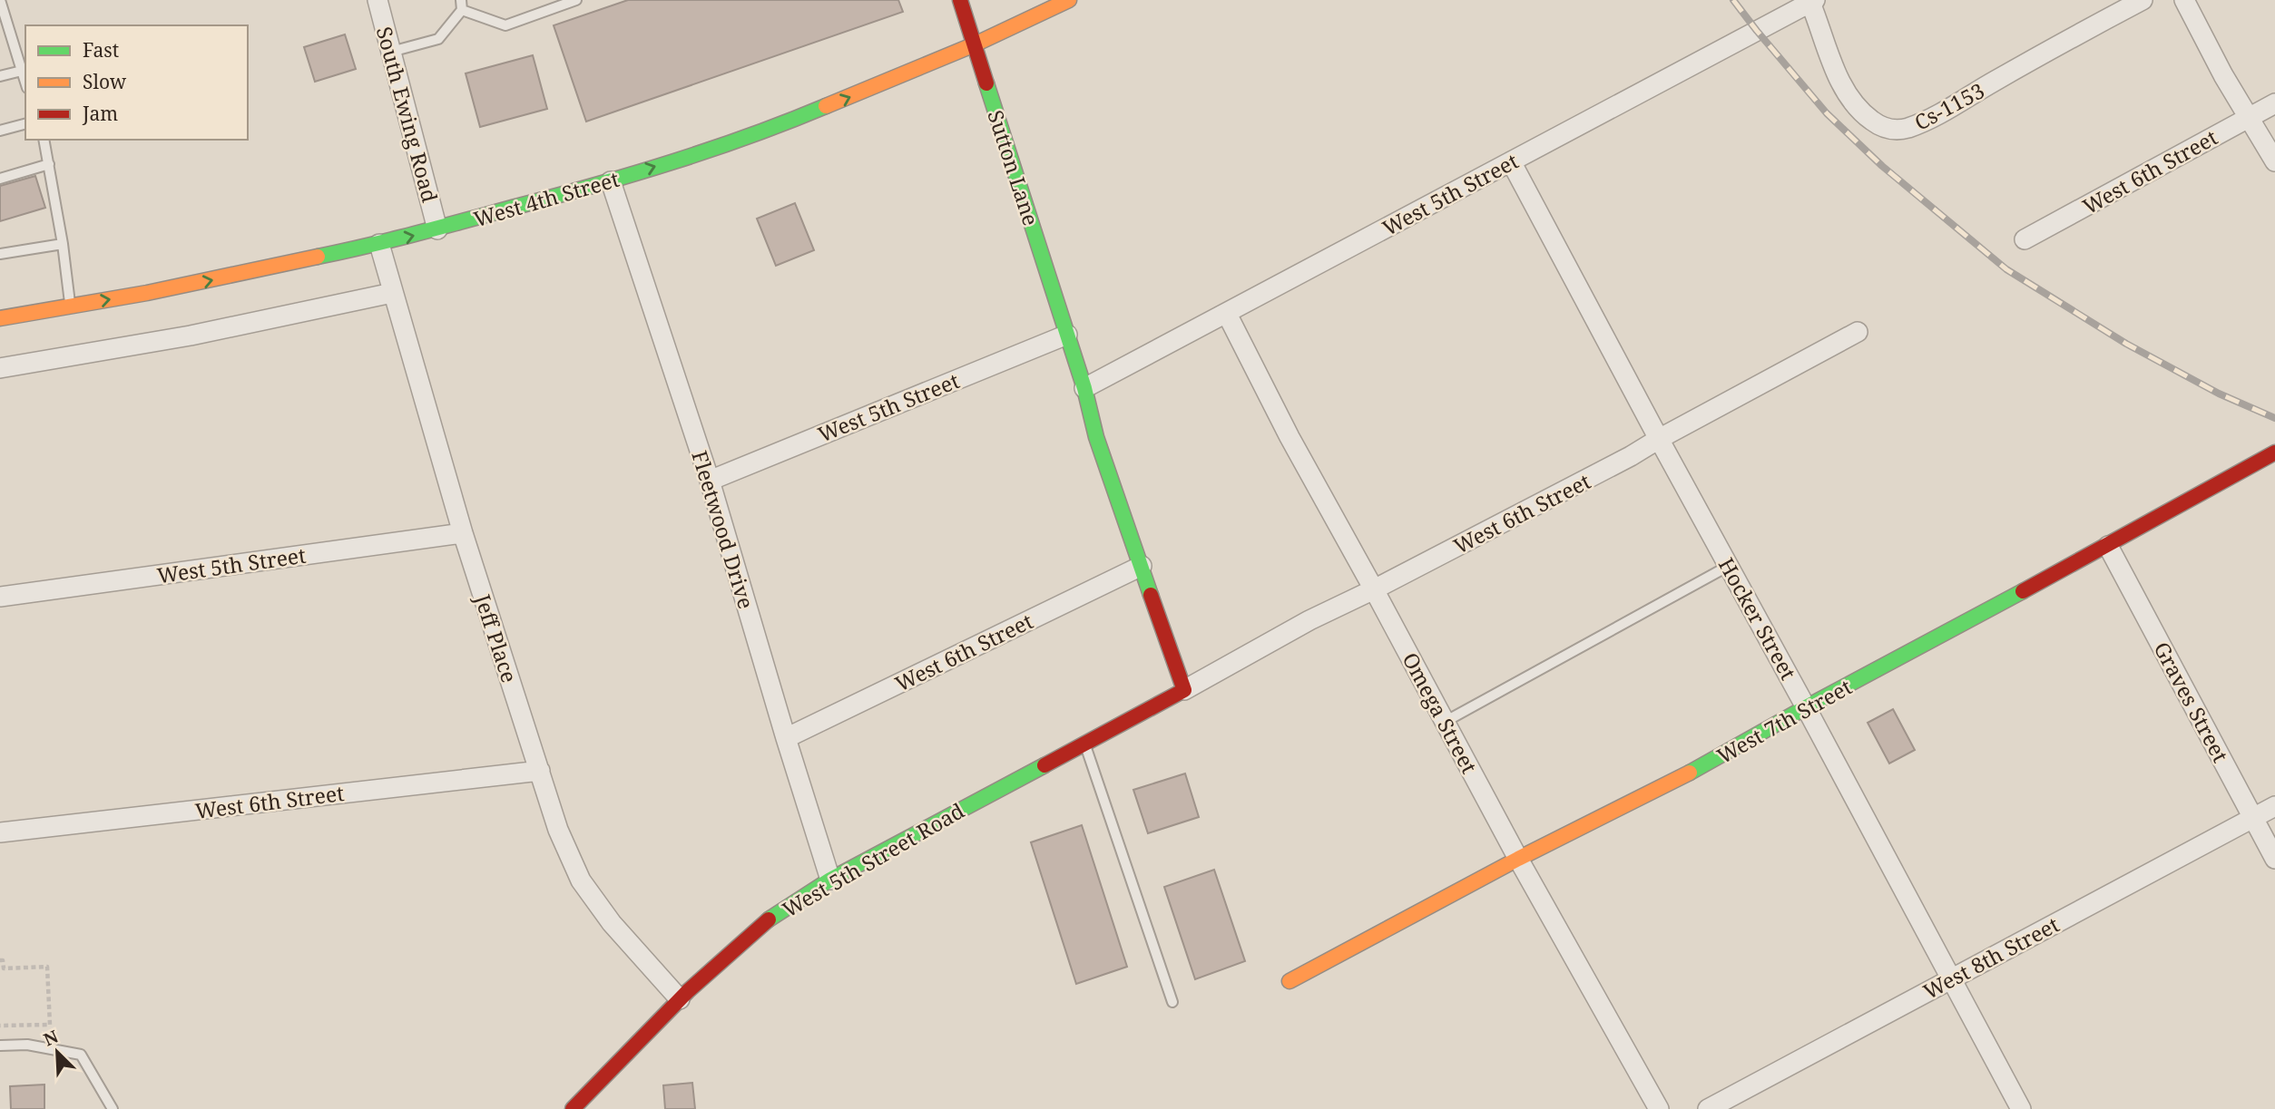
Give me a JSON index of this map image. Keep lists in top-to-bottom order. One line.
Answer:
{"streets":{"street":["Cs-1153","South Ewing Road","Sutton Lane","West 6th Street","West 5th Street","West 4th Street","Fleetwood Drive","Hocker Street","Jeff Place","Graves Street","Omega Street","West 7th Street","West 5th Street Road","West 8th Street"]},"crossings":[["Cs-1153","West 5th Street"],["South Ewing Road","West 4th Street"],["Sutton Lane","West 5th Street"],["Sutton Lane","West 4th Street"],["West 6th Street","Fleetwood Drive"],["West 6th Street","Hocker Street"],["West 6th Street","Jeff Place"],["West 6th Street","Omega Street"],["West 6th Street","West 5th Street Road"],["West 5th Street","Fleetwood Drive"],["West 5th Street","Hocker Street"],["West 5th Street","Jeff Place"],["West 5th Street","Omega Street"],["West 4th Street","Fleetwood Drive"],["West 4th Street","Jeff Place"],["Fleetwood Drive","West 5th Street Road"],["Hocker Street","West 7th Street"],["Hocker Street","West 8th Street"],["Jeff Place","West 5th Street Road"],["Graves Street","West 7th Street"],["Graves Street","West 8th Street"],["Omega Street","West 7th Street"]],"legend":["Fast","Slow","Jam"],"north":"top left"}
